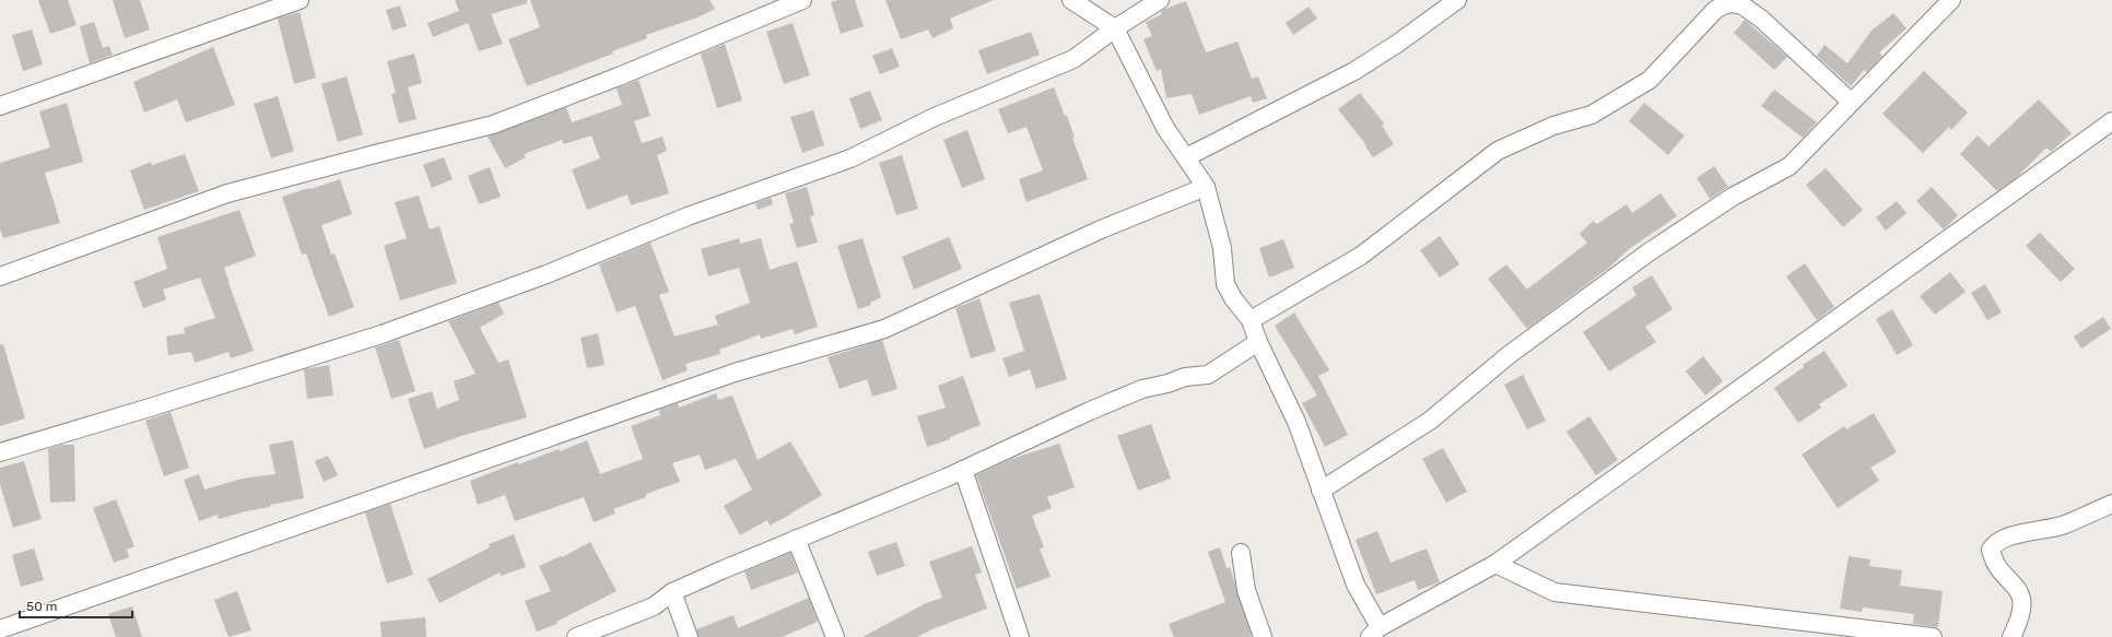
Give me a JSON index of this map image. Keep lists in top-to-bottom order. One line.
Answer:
{"scale_bar":"50 m"}
